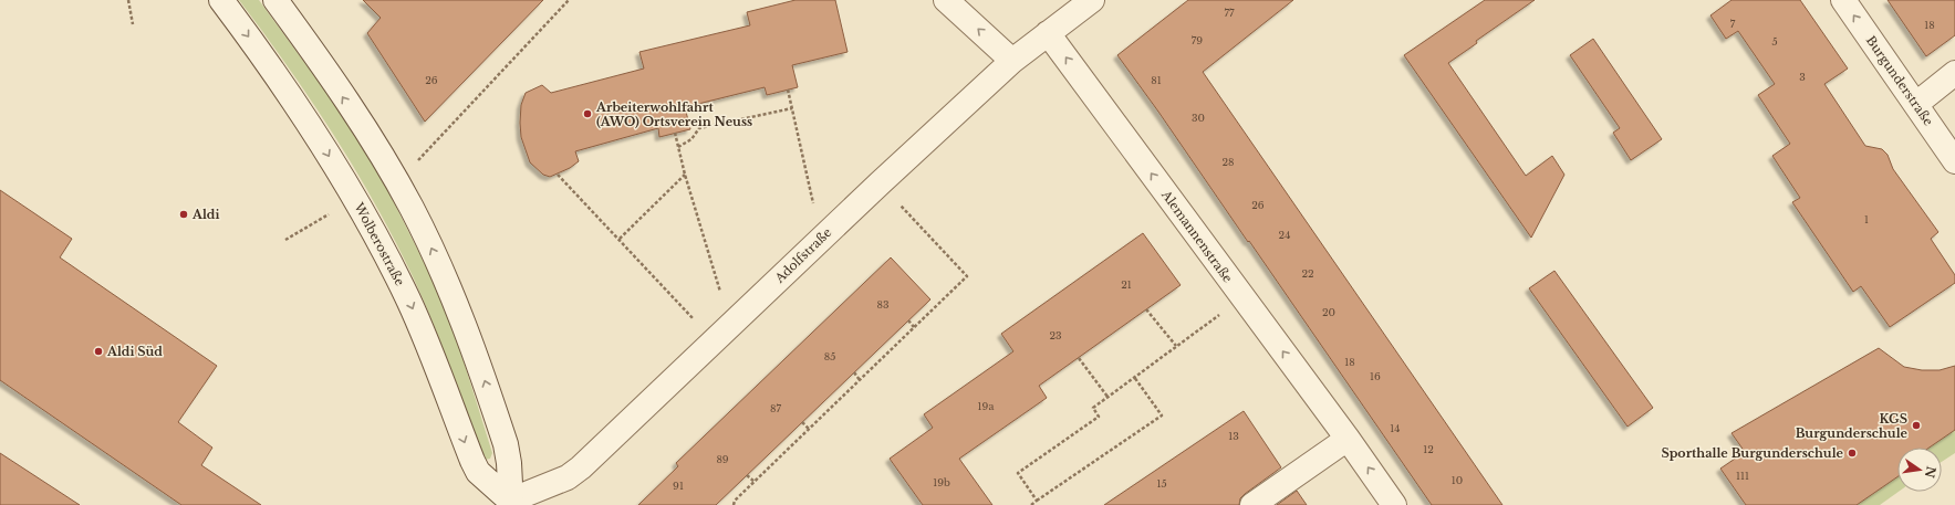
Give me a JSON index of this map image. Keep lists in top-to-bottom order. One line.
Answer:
{"streets":{"street":["Burgunderstraße","Alemannenstraße","Wolberostraße","Adolfstraße"]},"crossings":[["Alemannenstraße","Adolfstraße"],["Wolberostraße","Adolfstraße"]],"one_way":["Burgunderstraße","Alemannenstraße"],"places":["Arbeiterwohlfahrt (AWO) Ortsverein Neuss","Aldi","Aldi Süd","KGS Burgunderschule","Sporthalle Burgunderschule"],"house_numbers":["77","7","18","79","5","3","26","81","30","28","26","1","24","22","21","83","20","23","85","18","16","19a","87","14","13","12","89","111","10","19b","15","91"],"north":"right"}
